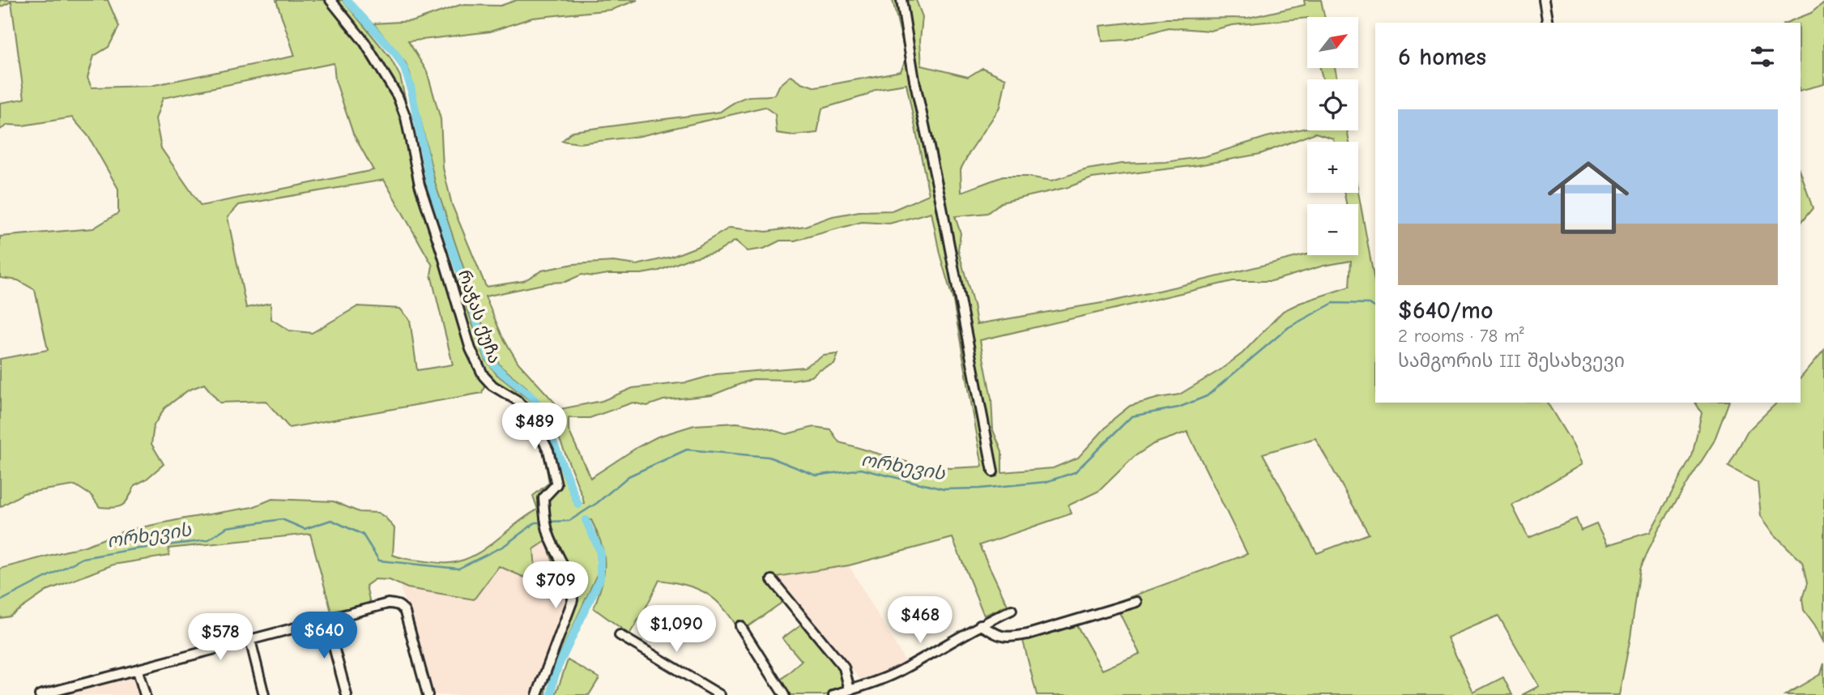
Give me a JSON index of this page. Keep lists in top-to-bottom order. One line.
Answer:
{"streets":{"street":["რაჭას ქუჩა"]},"water":["ორხევის"],"north":"top right","page":{"map_buttons":["+","−"],"heading":"6 homes","list":[{"name":"$640/mo","note":"2 rooms · 78 m² · სამგორის III შესახვევი"}],"price":["$489","$709","$468","$1,090","$640","$578"]}}
